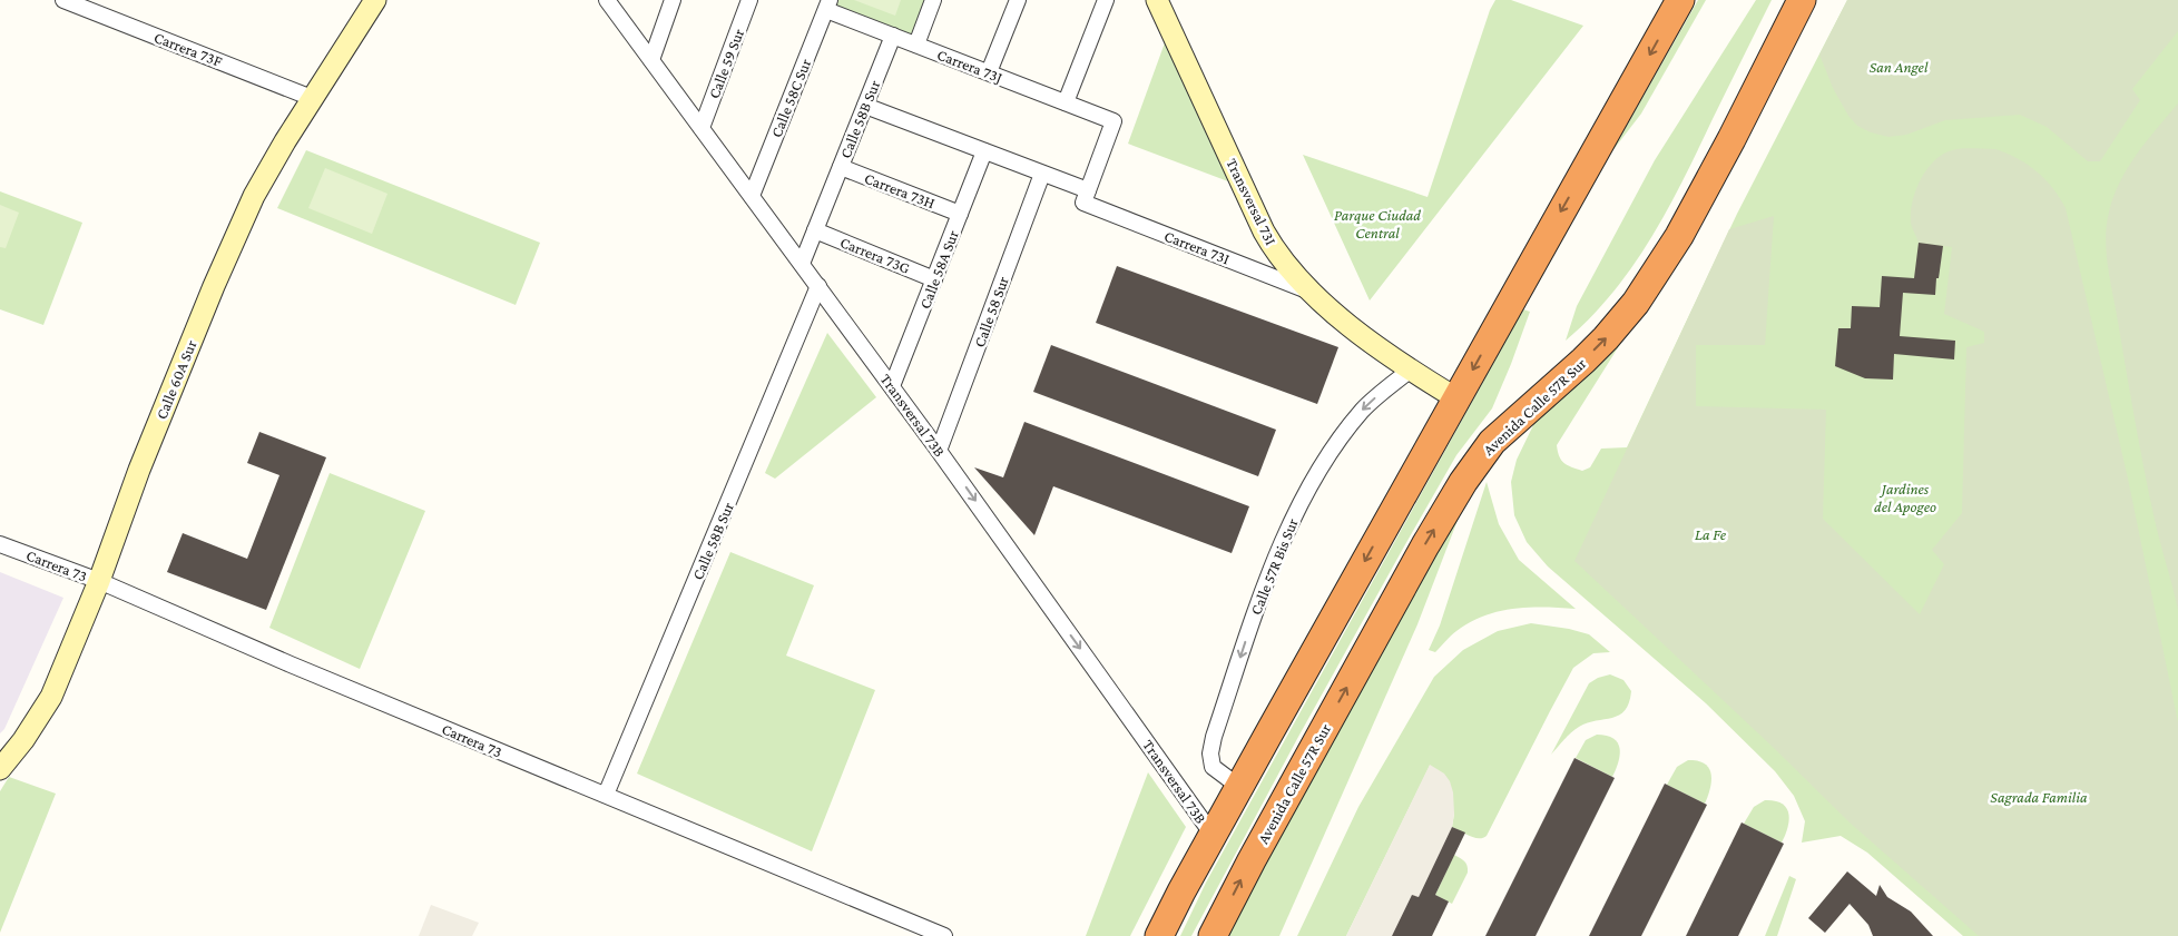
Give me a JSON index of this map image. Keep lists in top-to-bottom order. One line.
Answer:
{"streets":{"highway":["Avenida Calle 57R Sur"],"street":["Carrera 73F","Calle 59 Sur","Carrera 73J","Calle 58C Sur","Calle 58B Sur","Carrera 73H","Transversal 73I","Carrera 73I","Carrera 73G","Calle 58A Sur","Calle 58 Sur","Calle 60A Sur","Transversal 73B","Carrera 73","Calle 57R Bis Sur"]},"crossings":[["Carrera 73F","Calle 60A Sur"],["Calle 59 Sur","Transversal 73B"],["Carrera 73J","Calle 58C Sur"],["Carrera 73J","Calle 58B Sur"],["Carrera 73J","Carrera 73I"],["Calle 58C Sur","Transversal 73B"],["Calle 58B Sur","Carrera 73H"],["Calle 58B Sur","Carrera 73I"],["Calle 58B Sur","Carrera 73G"],["Calle 58B Sur","Transversal 73B"],["Calle 58B Sur","Carrera 73"],["Carrera 73H","Calle 58A Sur"],["Transversal 73I","Carrera 73I"],["Transversal 73I","Calle 57R Bis Sur"],["Carrera 73I","Calle 58A Sur"],["Carrera 73I","Calle 58 Sur"],["Carrera 73G","Calle 58A Sur"],["Calle 58A Sur","Transversal 73B"],["Calle 58 Sur","Transversal 73B"],["Calle 60A Sur","Carrera 73"]],"one_way":["Transversal 73B","Calle 57R Bis Sur"],"parks":["San Angel","Parque Ciudad Central","Jardines del Apogeo","La Fe","Sagrada Familia"]}
